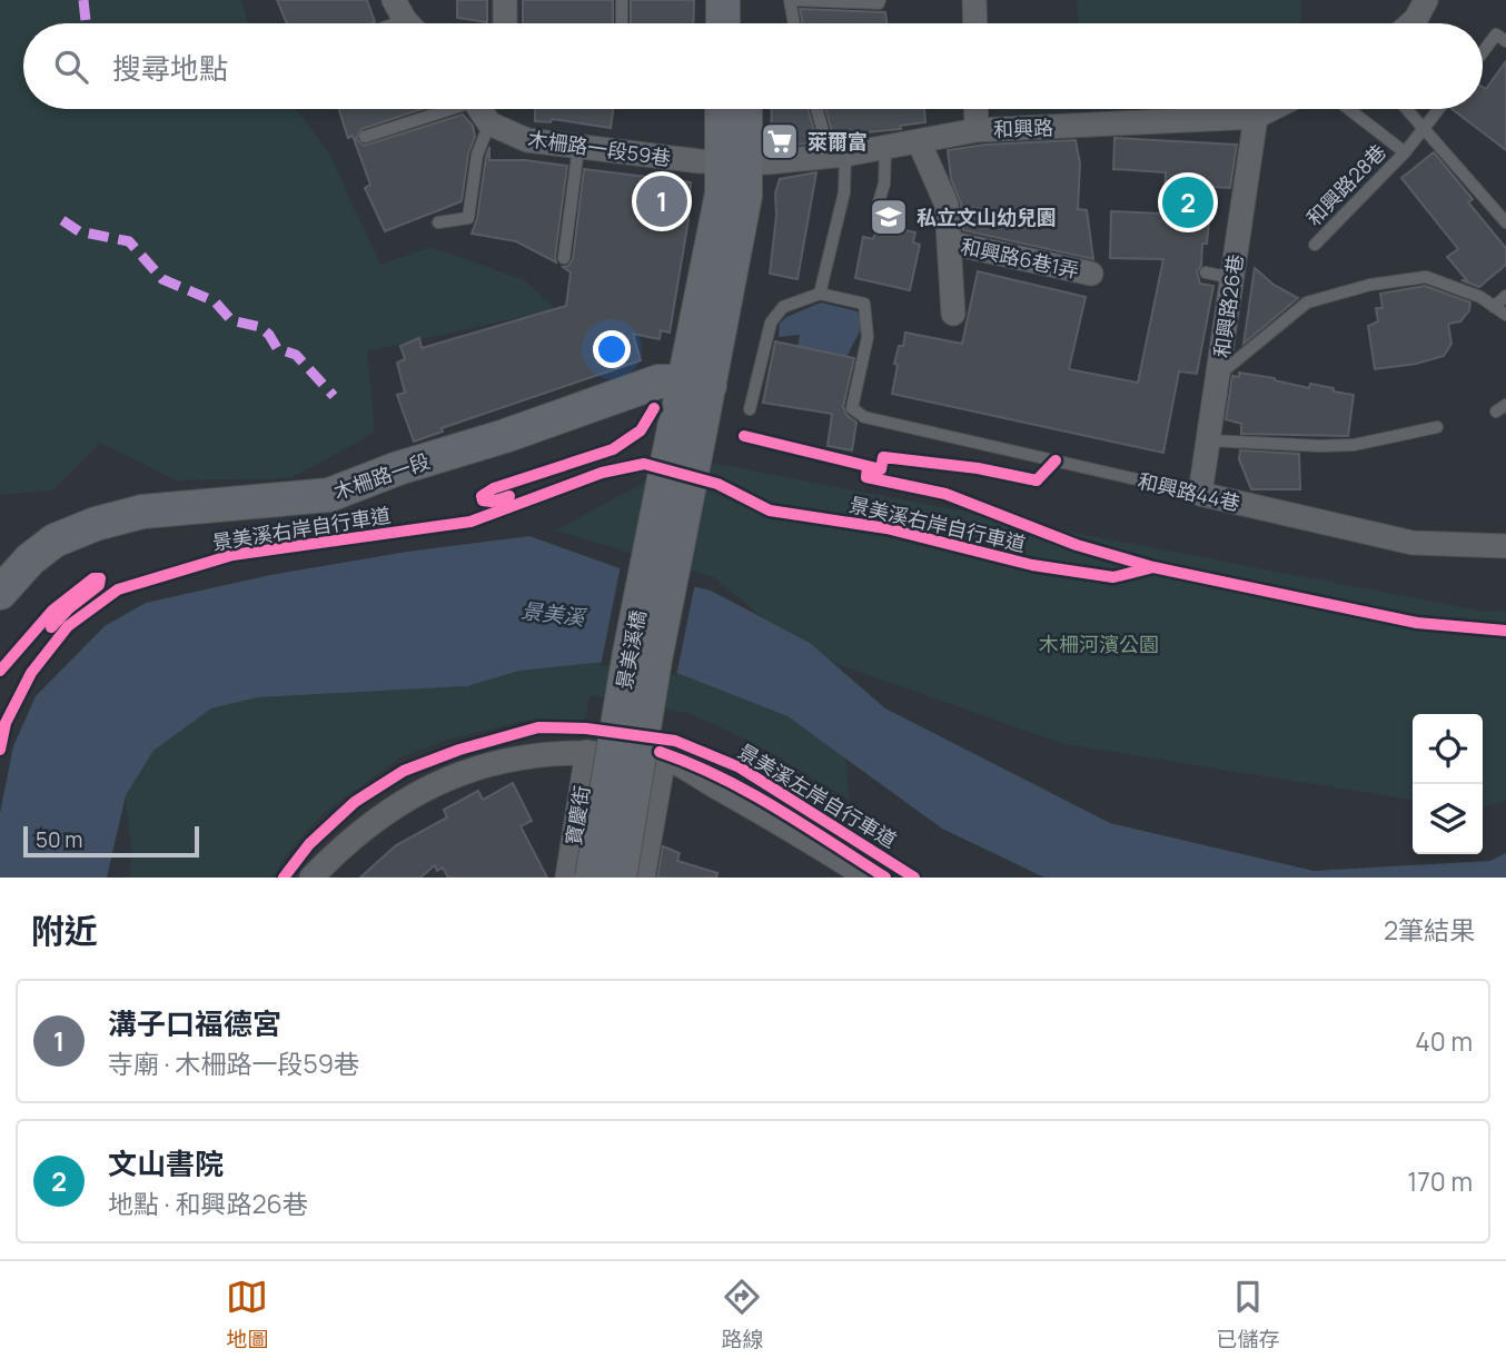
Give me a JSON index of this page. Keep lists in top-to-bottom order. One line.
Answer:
{"streets":{"main road":["木柵路一段","景美溪橋"],"street":["和興路","木柵路一段59巷","和興路6巷1弄","和興路26巷","和興路44巷","寶慶街"],"lane":["和興路28巷"],"cycle path":["景美溪右岸自行車道","景美溪左岸自行車道"]},"crossings":[["和興路","木柵路一段59巷"],["和興路","和興路26巷"],["和興路26巷","和興路44巷"]],"water":["景美溪"],"parks":["木柵河濱公園"],"places":{"supermarket":["萊爾富"],"school or university":["私立文山幼兒園"]},"scale_bar":"50 m","page":{"search":"搜尋地點","pins":["1","2"],"scale":"50 m","heading":["附近","2筆結果"],"list":[{"mark":"1","name":"溝子口福德宮","note":"寺廟 · 木柵路一段59巷","value":"40 m"},{"mark":"2","name":"文山書院","note":"地點 · 和興路26巷","value":"170 m"}],"nav":["地圖","路線","已儲存"]}}
